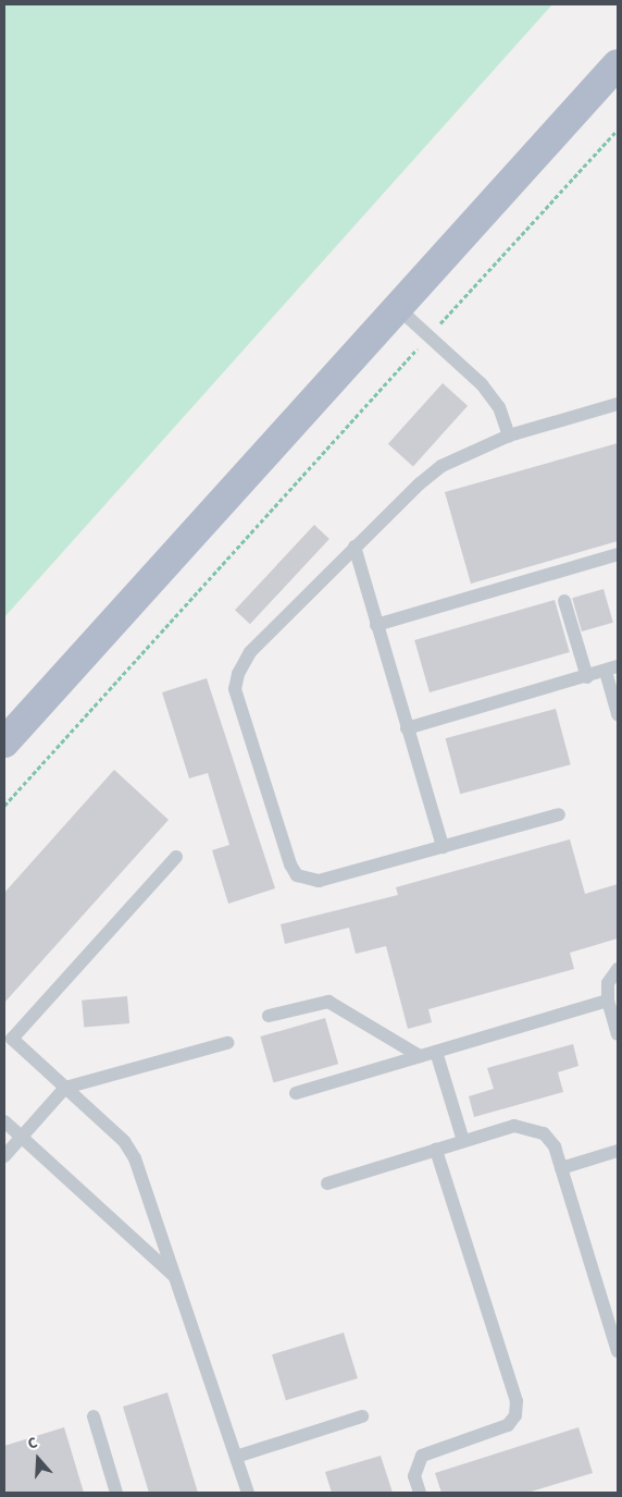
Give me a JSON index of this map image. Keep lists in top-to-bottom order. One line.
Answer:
{"north":"top"}
